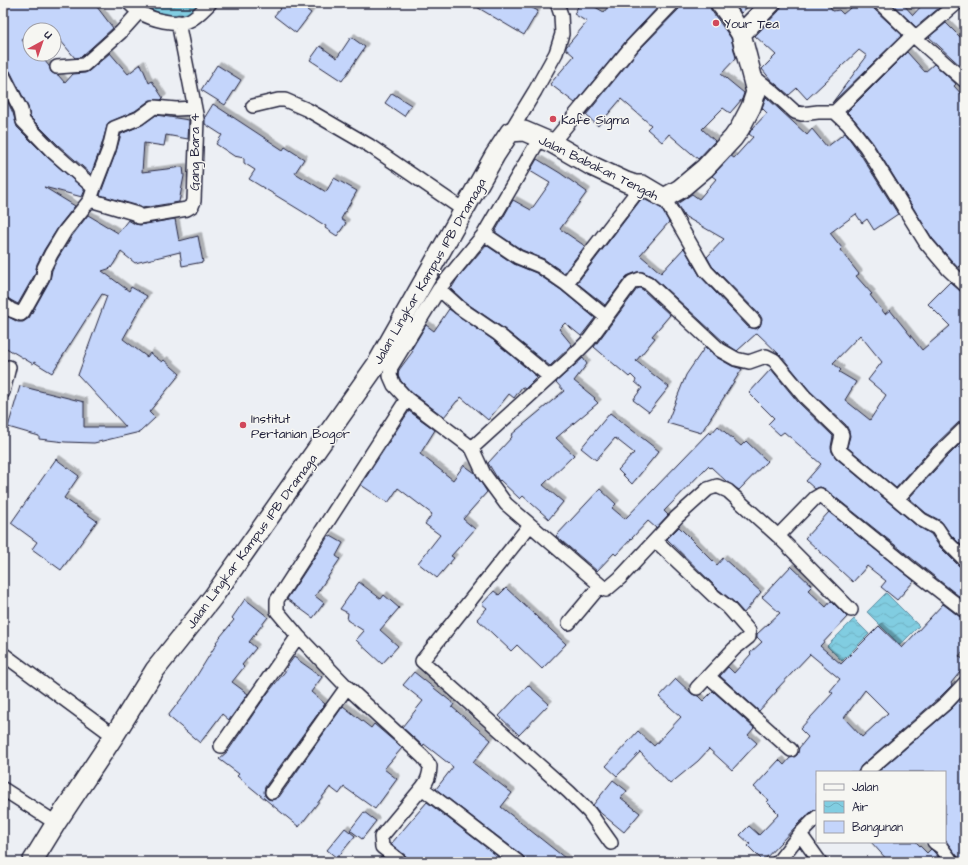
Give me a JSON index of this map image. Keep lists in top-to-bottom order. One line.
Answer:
{"streets":{"street":["Gang Bara 4","Jalan Babakan Tengah","Jalan Lingkar Kampus IPB Dramaga"]},"crossings":[["Jalan Babakan Tengah","Jalan Lingkar Kampus IPB Dramaga"]],"places":["Your Tea","Kafe Sigma","Institut Pertanian Bogor"],"legend":["Jalan","Air","Bangunan"],"north":"top right"}
